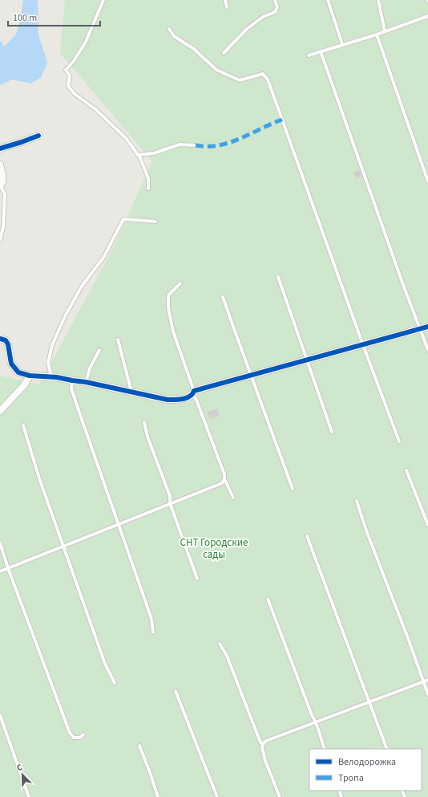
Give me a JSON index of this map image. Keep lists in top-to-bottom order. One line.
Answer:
{"parks":["СНТ Городские сады"],"legend":["Велодорожка","Тропа"],"scale_bar":"100 m","north":"top left"}
